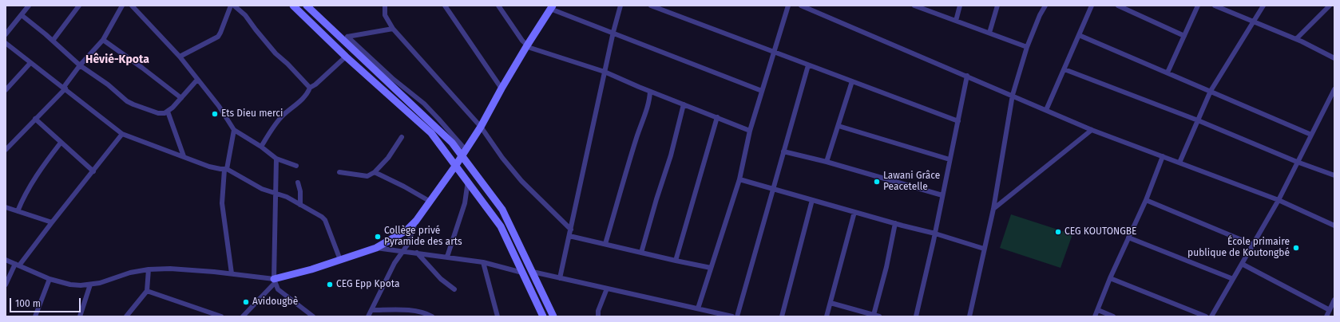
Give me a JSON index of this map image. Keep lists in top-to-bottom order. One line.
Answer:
{"districts":["Hêvié-Kpota"],"places":["Ets Dieu merci","Lawani Grâce Peacetelle","CEG KOUTONGBE","Collège privé Pyramide des arts","École primaire publique de Koutongbé","CEG Epp Kpota","Avidougbè"],"scale_bar":"100 m"}
